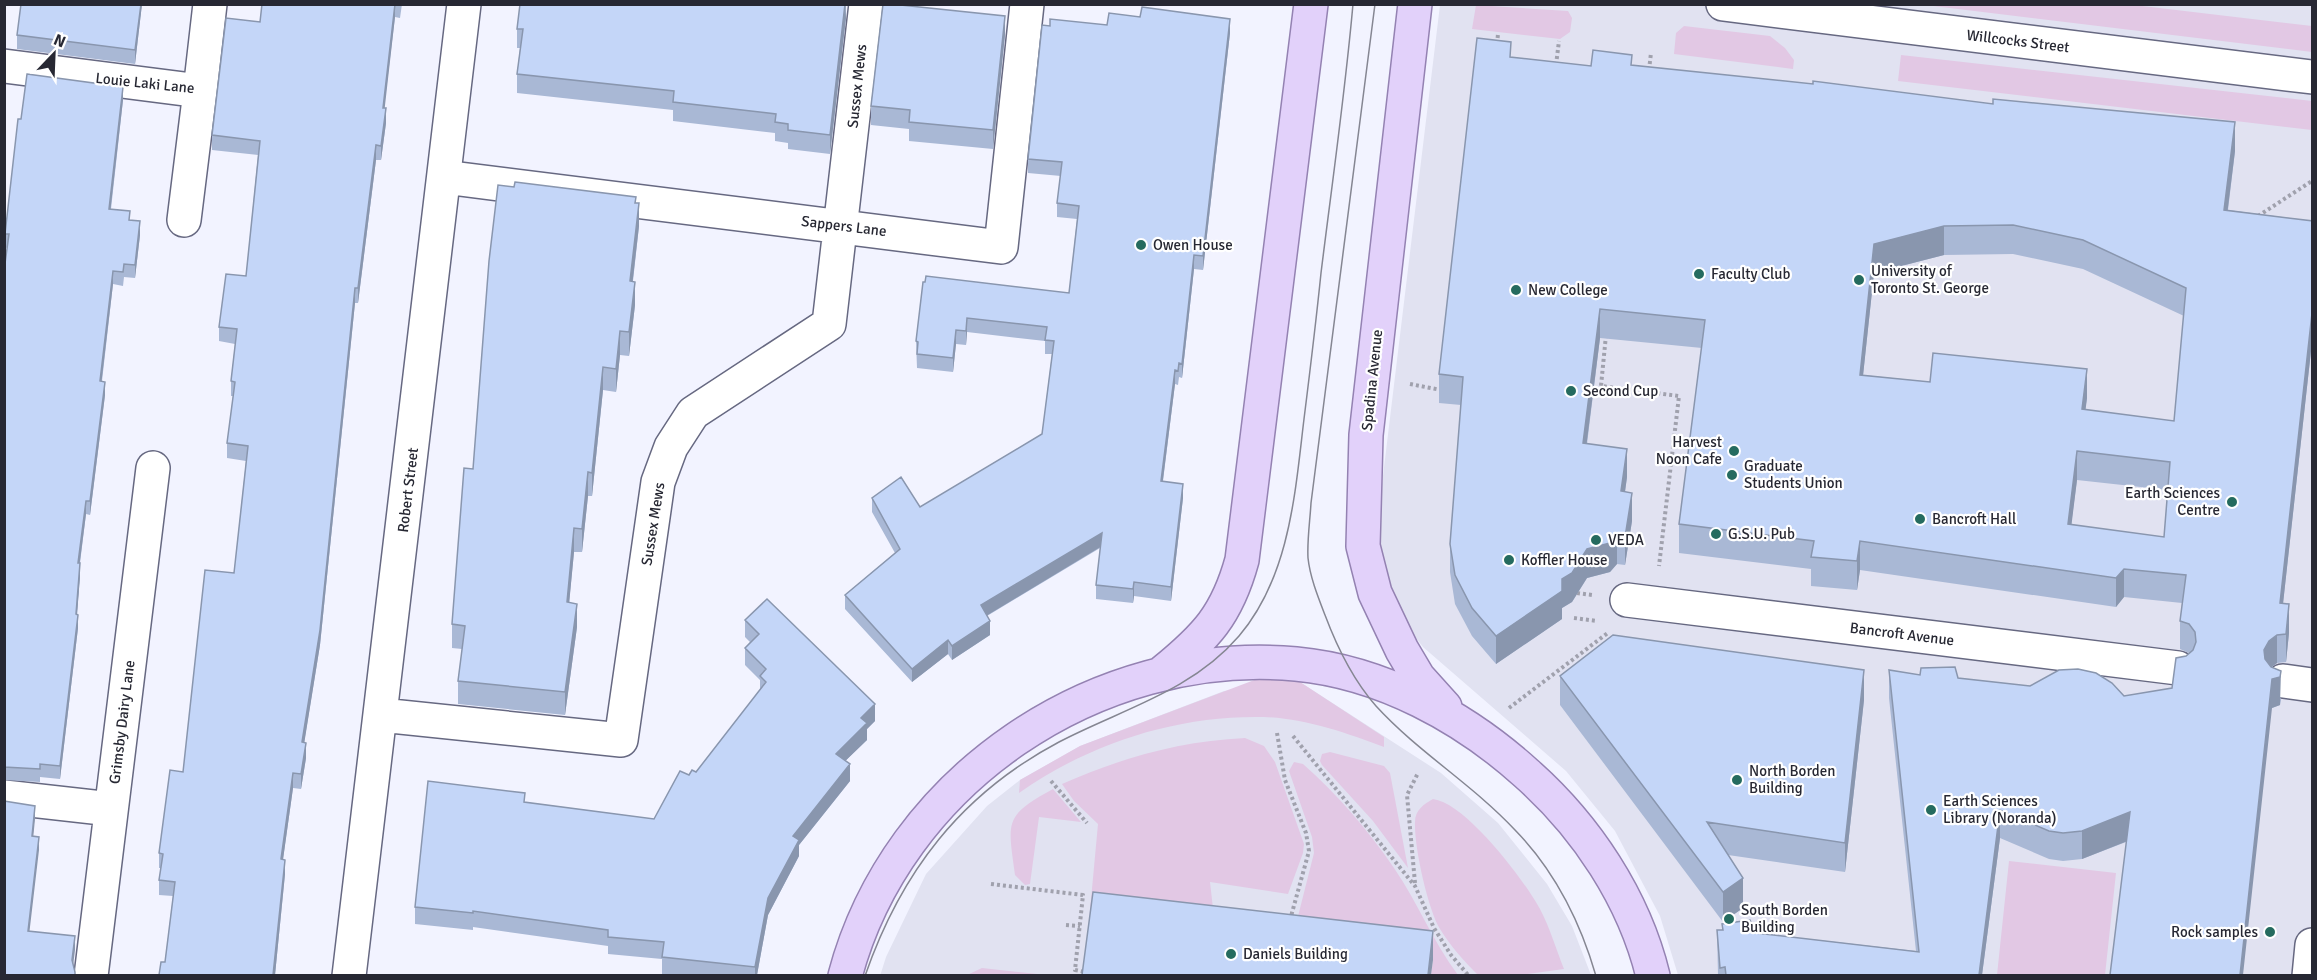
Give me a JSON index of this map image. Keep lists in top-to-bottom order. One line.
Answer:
{"streets":{"main road":["Spadina Avenue"],"street":["Willcocks Street","Louie Laki Lane","Sussex Mews","Sappers Lane","Robert Street","Bancroft Avenue","Grimsby Dairy Lane"]},"crossings":[["Sussex Mews","Sappers Lane"],["Sussex Mews","Robert Street"],["Sappers Lane","Robert Street"]],"places":["Owen House","Faculty Club","University of Toronto St. George","New College","Second Cup","Harvest Noon Cafe","Graduate Students Union","Earth Sciences Centre","Bancroft Hall","G.S.U. Pub","VEDA","Koffler House","North Borden Building","Earth Sciences Library (Noranda)","South Borden Building","Rock samples","Daniels Building"],"north":"top right"}
